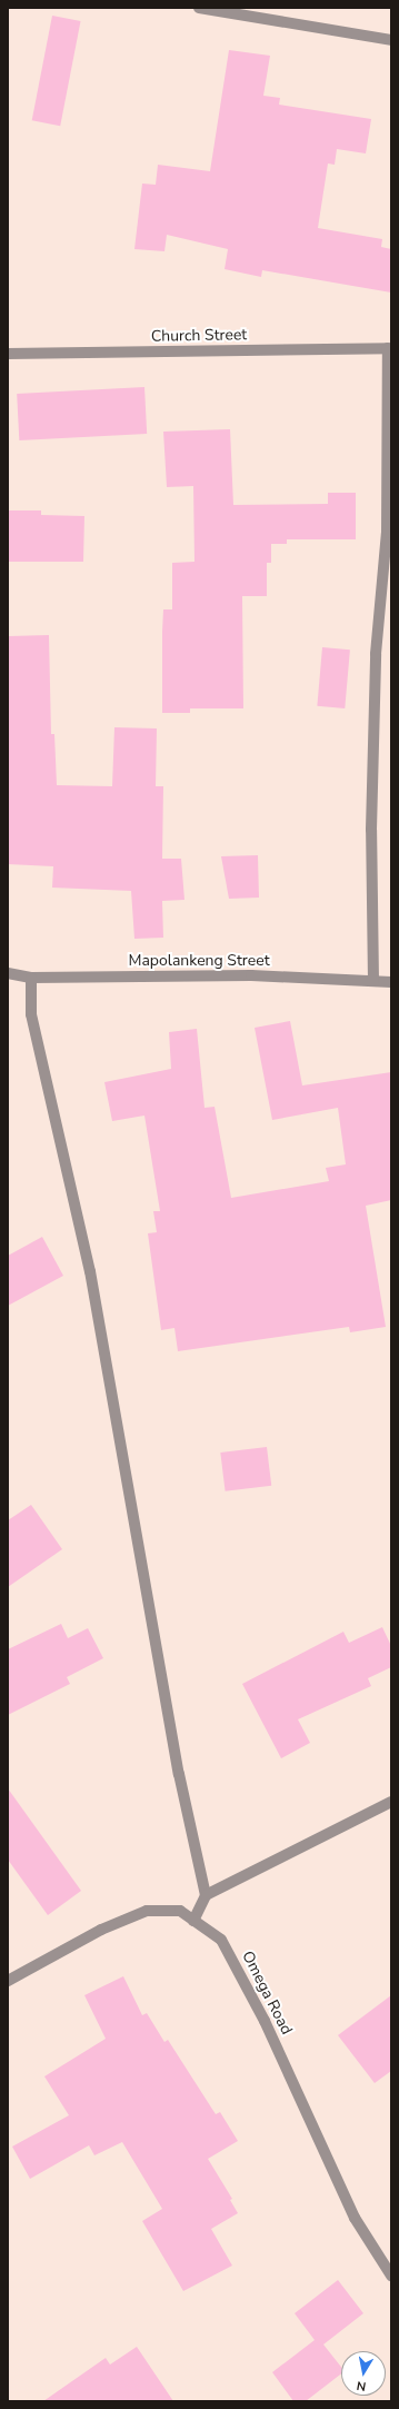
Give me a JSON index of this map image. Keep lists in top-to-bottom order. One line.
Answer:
{"streets":{"street":["Church Street","Mapolankeng Street","Omega Road"]},"north":"bottom"}
